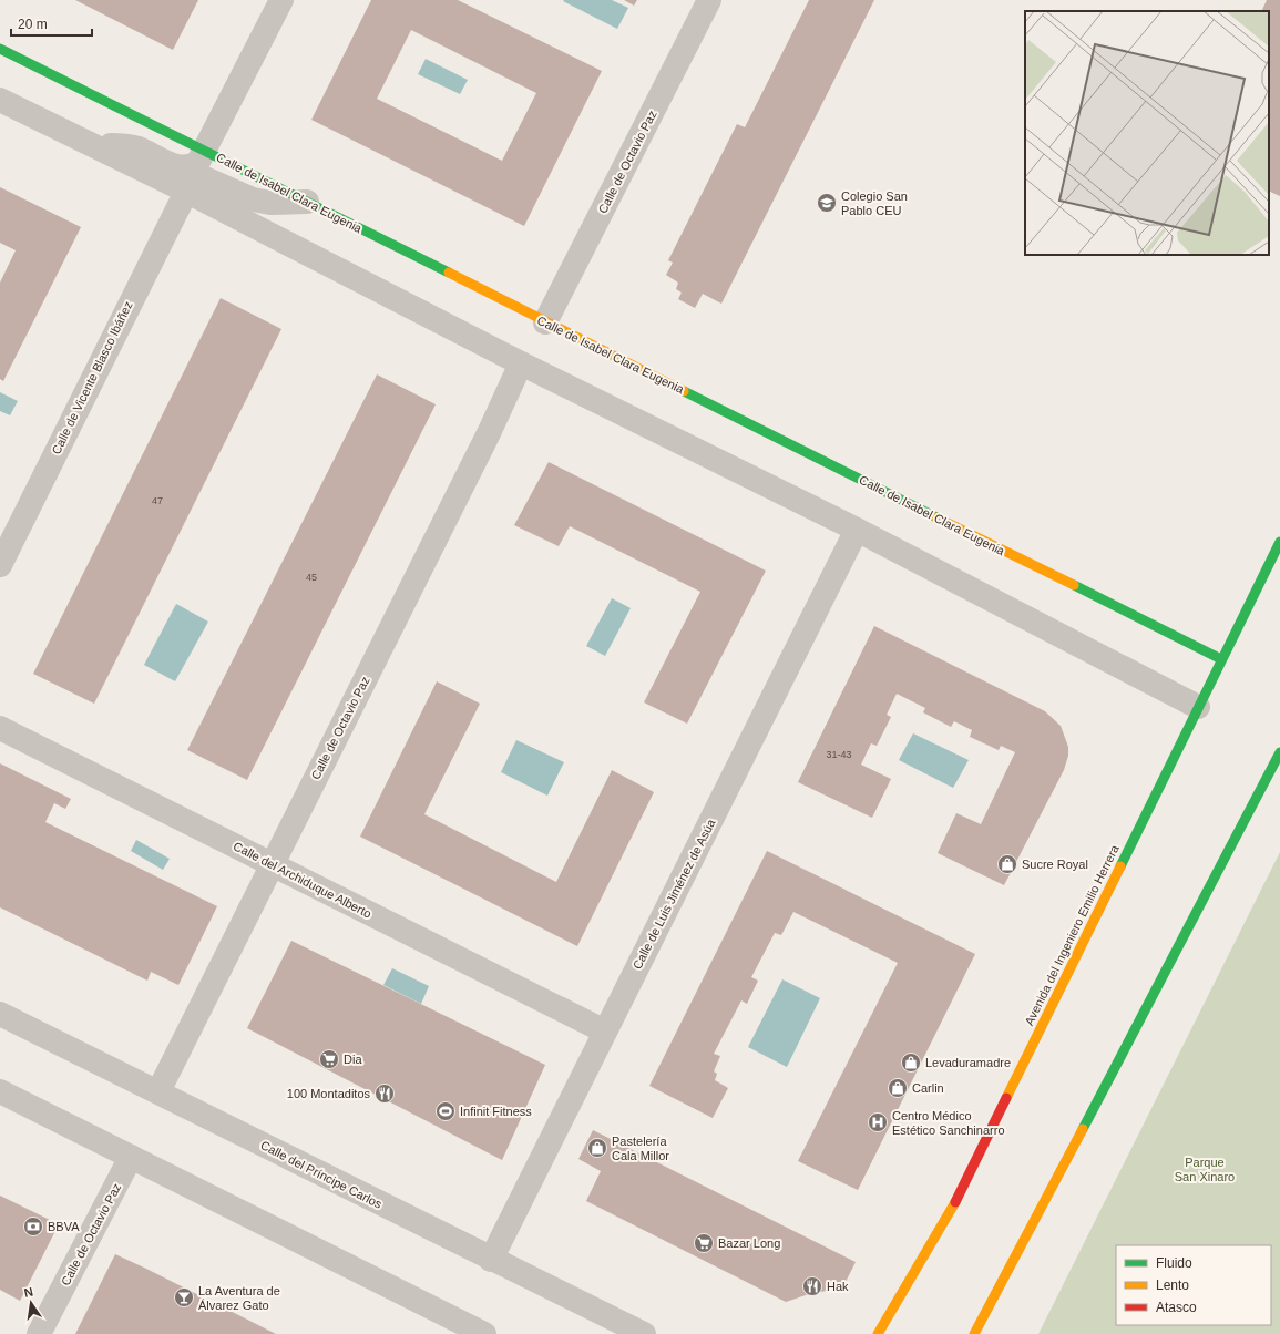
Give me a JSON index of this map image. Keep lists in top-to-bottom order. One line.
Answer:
{"streets":{"street":["Calle de Octavio Paz","Calle de Isabel Clara Eugenia","Calle de Vicente Blasco Ibáñez","Calle del Archiduque Alberto","Calle de Luis Jiménez de Asúa","Avenida del Ingeniero Emilio Herrera","Calle del Príncipe Carlos"]},"crossings":[["Calle de Octavio Paz","Calle de Isabel Clara Eugenia"],["Calle de Octavio Paz","Calle del Archiduque Alberto"],["Calle de Octavio Paz","Calle del Príncipe Carlos"],["Calle de Isabel Clara Eugenia","Avenida del Ingeniero Emilio Herrera"],["Calle del Archiduque Alberto","Calle de Luis Jiménez de Asúa"],["Calle de Luis Jiménez de Asúa","Calle del Príncipe Carlos"]],"parks":["Parque San Xinaro"],"places":{"school or university":["Colegio San Pablo CEU"],"shop":["Sucre Royal","Levaduramadre","Carlin","Pastelería Cala Millor"],"supermarket":["Dia","Bazar Long"],"restaurant":["100 Montaditos","Hak"],"sports":["Infinit Fitness"],"hospital":["Centro Médico Estético Sanchinarro"],"bank":["BBVA"],"bar":["La Aventura de Álvarez Gato"]},"house_numbers":["47","45","31-43"],"legend":["Fluido","Lento","Atasco"],"scale_bar":"20 m","north":"top"}
